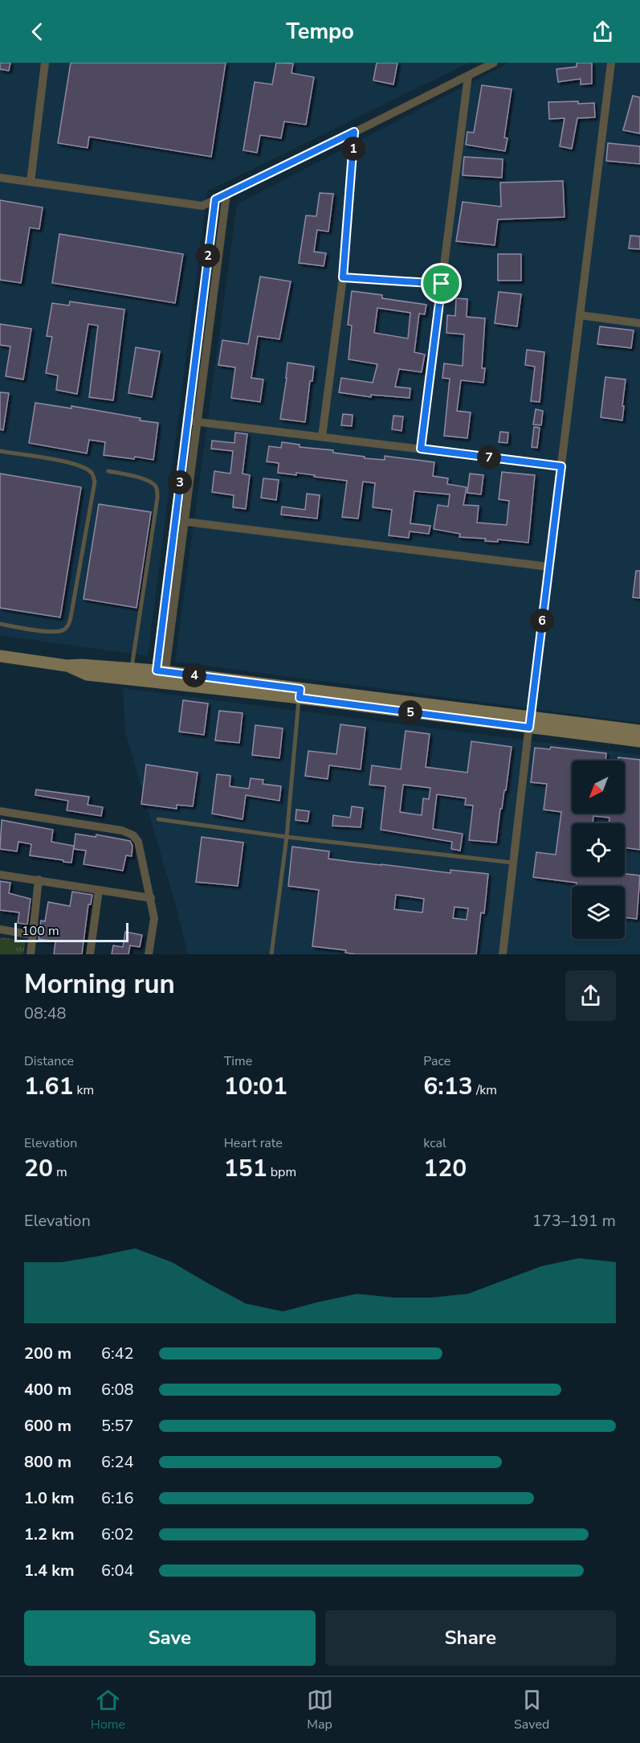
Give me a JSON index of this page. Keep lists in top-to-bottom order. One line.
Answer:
{"scale_bar":"100 m","north":"bottom left","page":{"header":"Tempo","pins":["1","2","7","3","6","4","5"],"scale":"100 m","heading":["Morning run","08:48"],"stats":[["Distance","1.61 km"],["Time","10:01"],["Pace","6:13 /km"],["Elevation","20 m"],["Heart rate","151 bpm"],["kcal","120"]],"chart":["Elevation","173–191 m"],"list":[{"name":"200 m","note":"6:42"},{"name":"400 m","note":"6:08"},{"name":"600 m","note":"5:57"},{"name":"800 m","note":"6:24"},{"name":"1.0 km","note":"6:16"},{"name":"1.2 km","note":"6:02"},{"name":"1.4 km","note":"6:04"}],"buttons":["Save","Share"],"tabs":["Home","Map","Saved"]}}
